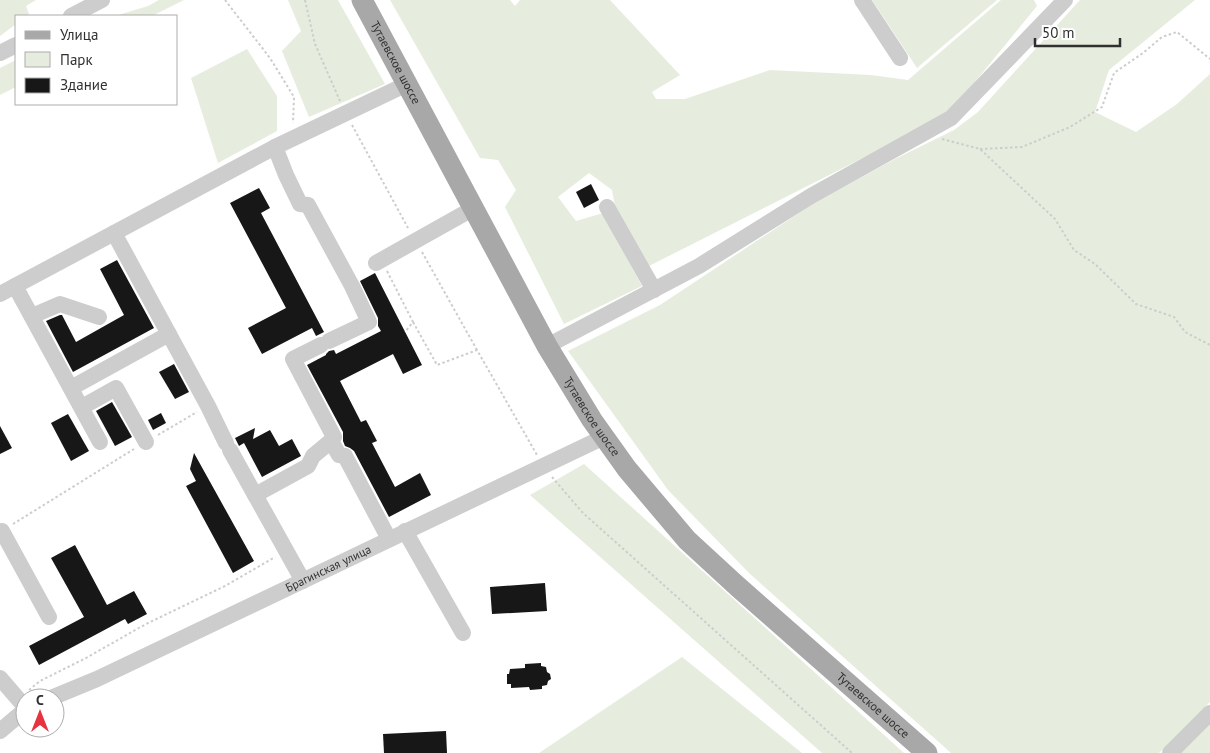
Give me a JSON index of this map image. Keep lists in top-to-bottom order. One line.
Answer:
{"streets":{"main road":["Тутаевское шоссе"],"street":["Брагинская улица"]},"crossings":[["Тутаевское шоссе","Брагинская улица"]],"legend":["Улица","Парк","Здание"],"scale_bar":"50 m","north":"top"}
